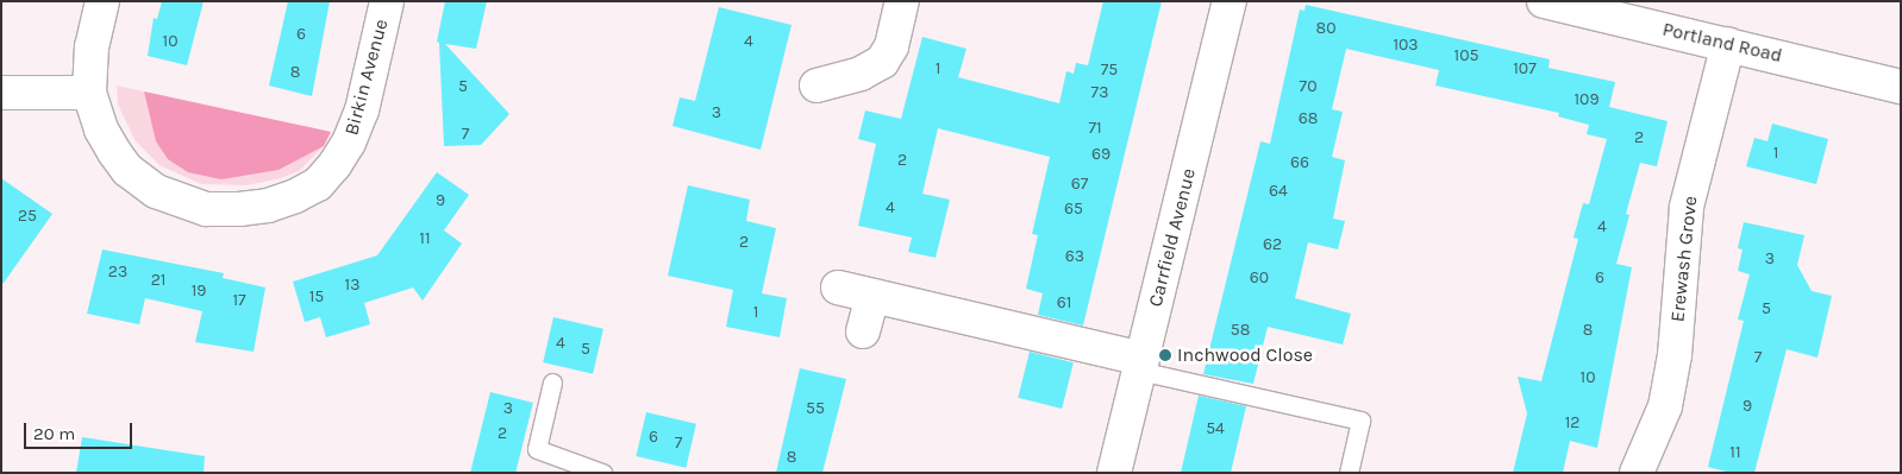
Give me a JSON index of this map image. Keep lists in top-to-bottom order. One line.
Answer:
{"streets":{"street":["Portland Road","Birkin Avenue","Carrfield Avenue","Erewash Grove"]},"crossings":[["Portland Road","Erewash Grove"]],"places":["Inchwood Close"],"house_numbers":["80","6","10","4","103","105","1","107","75","8","5","70","73","109","3","68","71","7","2","1","69","2","66","67","64","9","4","65","25","4","11","2","62","63","3","23","60","6","21","13","19","15","17","61","5","1","58","8","4","5","7","10","9","3","55","12","54","2","6","7","11","8"],"scale_bar":"20 m"}
